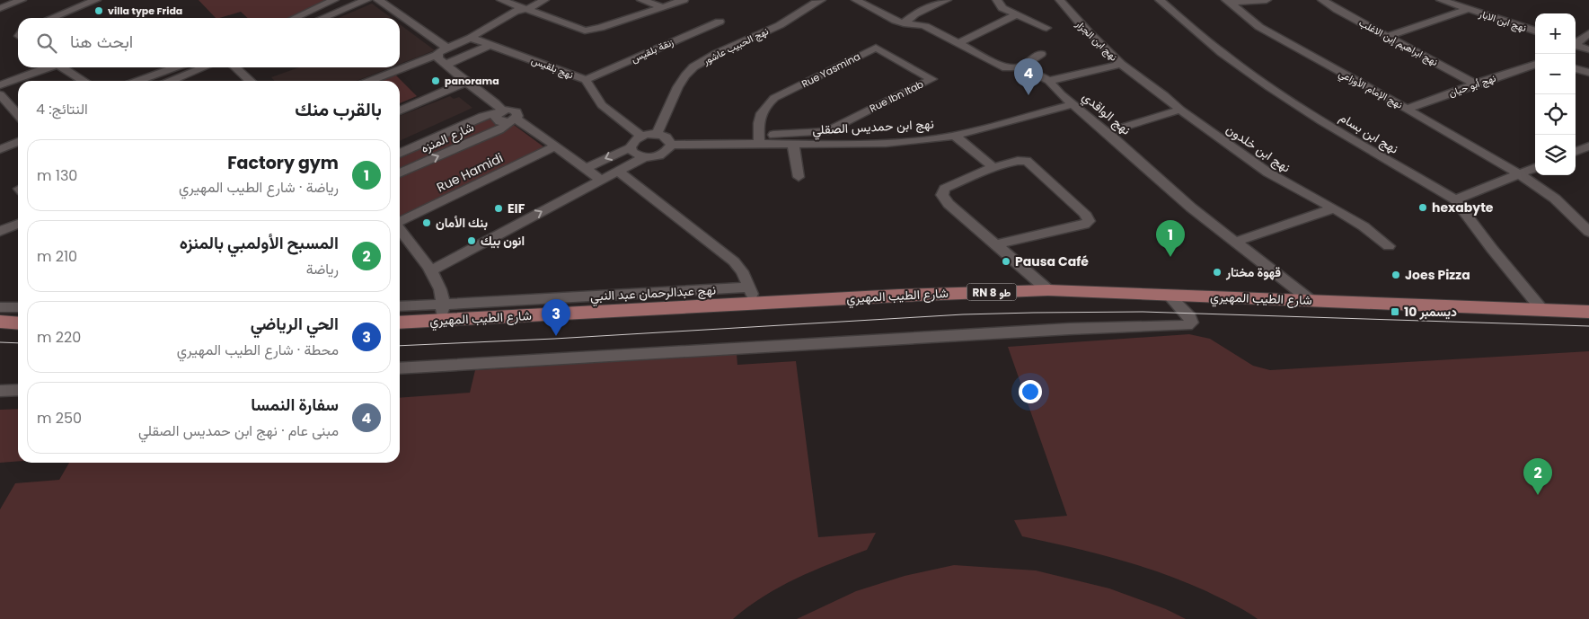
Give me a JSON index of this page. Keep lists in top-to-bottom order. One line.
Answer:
{"streets":{"main road":["RN 8 طو","شارع الطيب المهيري"],"street":["نهج ابن الابار","نهج ابن الجزار","نهج ابراهيم إبن الاغلب","نهج الحبيب عاشور","زنقة بلقيس","نهج بلقيس","Rue Yasmina","نهج أبو حيان","نهج الإمام الأوزاعي","Rue Ibn Itab","نهج الواقدي","نهج ابن حمديس الصقلي","نهج ابن بسام","شارع المنزه","نهج ابن خلدون","Rue Hamidi","نهج عبدالرحمان عبد النبي"]},"crossings":[["نهج ابن الجزار","نهج الواقدي"],["نهج ابن الجزار","نهج ابن خلدون"],["نهج ابراهيم إبن الاغلب","نهج أبو حيان"],["نهج الحبيب عاشور","نهج بلقيس"],["نهج الحبيب عاشور","نهج ابن حمديس الصقلي"],["زنقة بلقيس","نهج بلقيس"],["نهج بلقيس","نهج ابن حمديس الصقلي"],["Rue Yasmina","Rue Ibn Itab"],["Rue Yasmina","نهج ابن حمديس الصقلي"],["نهج أبو حيان","نهج الإمام الأوزاعي"],["Rue Ibn Itab","نهج ابن حمديس الصقلي"],["نهج الواقدي","نهج ابن حمديس الصقلي"],["نهج الواقدي","شارع الطيب المهيري"],["نهج ابن بسام","شارع الطيب المهيري"],["نهج عبدالرحمان عبد النبي","شارع الطيب المهيري"]],"places":{"other":["villa type Frida","panorama","hexabyte","EIF","بنك الأمان","انون بيك","Pausa Café","قهوة مختار","Joes Pizza"],"transit":["10 ديسمبر"]},"page":{"map_buttons":["+","−"],"search":"ابحث هنا","pins":["4","1","3","2"],"heading":["بالقرب منك","النتائج: 4"],"list":[{"mark":"1","name":"Factory gym","note":"رياضة · شارع الطيب المهيري","value":"130 m"},{"mark":"2","name":"المسبح الأولمبي بالمنزه","note":"رياضة","value":"210 m"},{"mark":"3","name":"الحي الرياضي","note":"محطة · شارع الطيب المهيري","value":"220 m"},{"mark":"4","name":"سفارة النمسا","note":"مبنى عام · نهج ابن حمديس الصقلي","value":"250 m"}]}}
